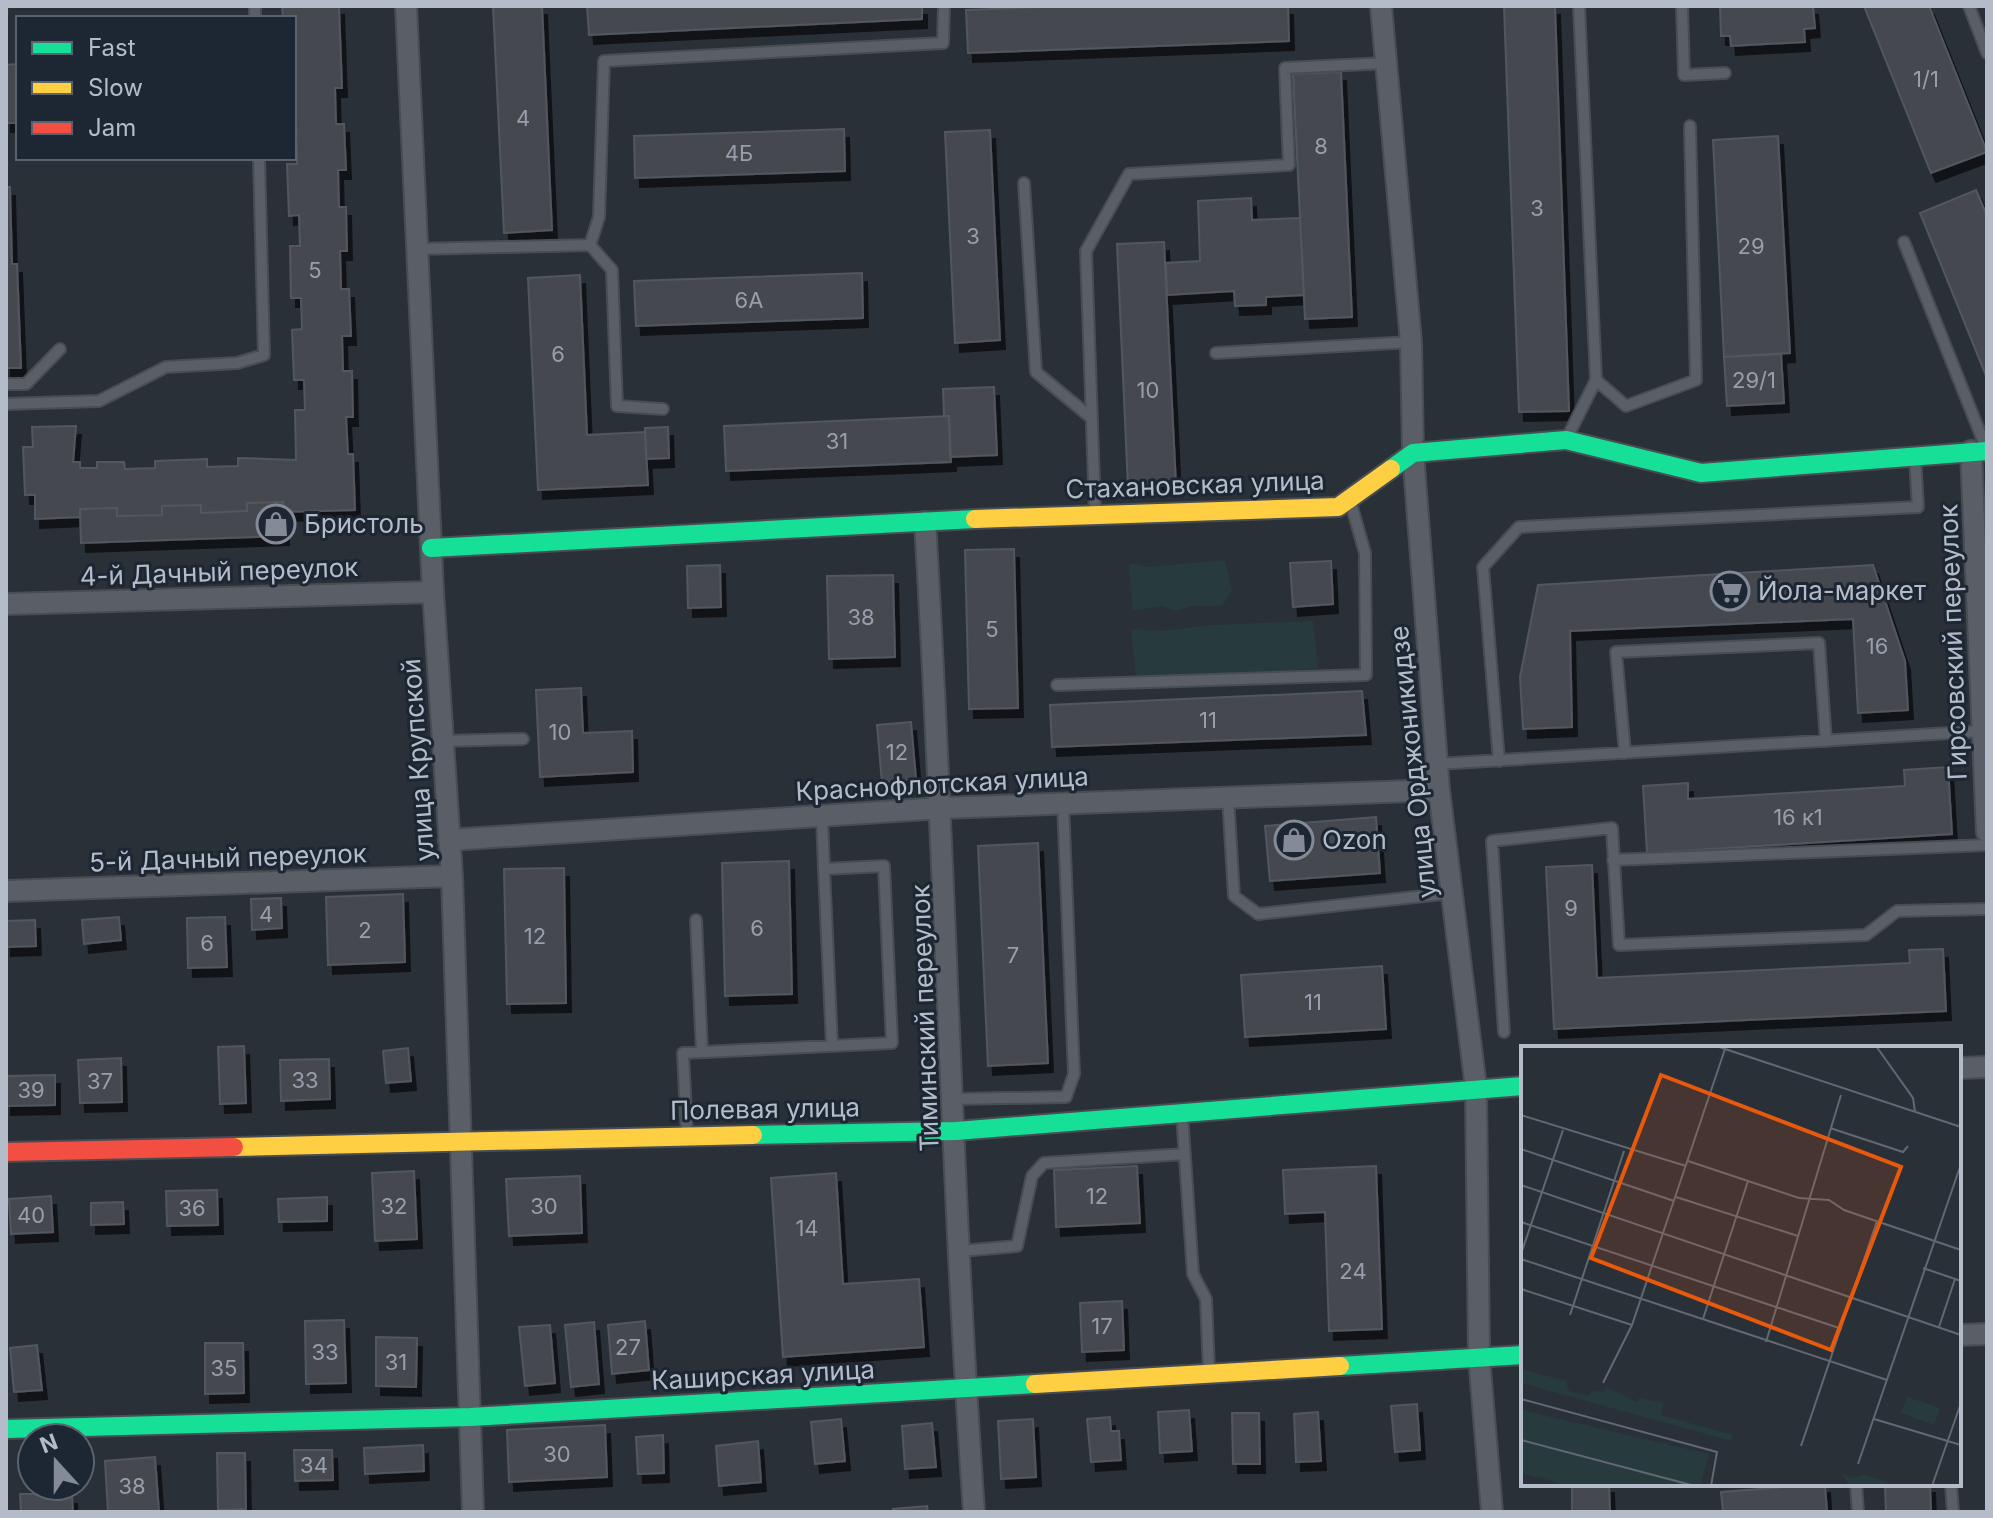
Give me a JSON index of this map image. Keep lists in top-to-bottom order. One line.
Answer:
{"streets":{"street":["Стахановская улица","4-й Дачный переулок","Гирсовский переулок","улица Крупской","улица Орджоникидзе","Краснофлотская улица","5-й Дачный переулок","Тиминский переулок","Полевая улица","Каширская улица"]},"crossings":[["Стахановская улица","улица Крупской"],["Стахановская улица","улица Орджоникидзе"],["Стахановская улица","Тиминский переулок"],["4-й Дачный переулок","улица Крупской"],["улица Крупской","Краснофлотская улица"],["улица Крупской","5-й Дачный переулок"],["улица Крупской","Полевая улица"],["улица Крупской","Каширская улица"],["улица Орджоникидзе","Краснофлотская улица"],["улица Орджоникидзе","Полевая улица"],["улица Орджоникидзе","Каширская улица"],["Краснофлотская улица","Тиминский переулок"],["Тиминский переулок","Полевая улица"],["Тиминский переулок","Каширская улица"]],"places":{"shop":["Бристоль","Ozon"],"supermarket":["Йола-маркет"]},"house_numbers":["1/1","4","8","4Б","3","3","29","5","6А","6","29/1","10","31","38","5","16","11","10","12","16 к1","9","4","6","2","12","6","7","11","33","37","39","12","32","30","36","40","14","24","17","27","33","31","35","30","34","38"],"legend":["Fast","Slow","Jam"],"north":"top"}
